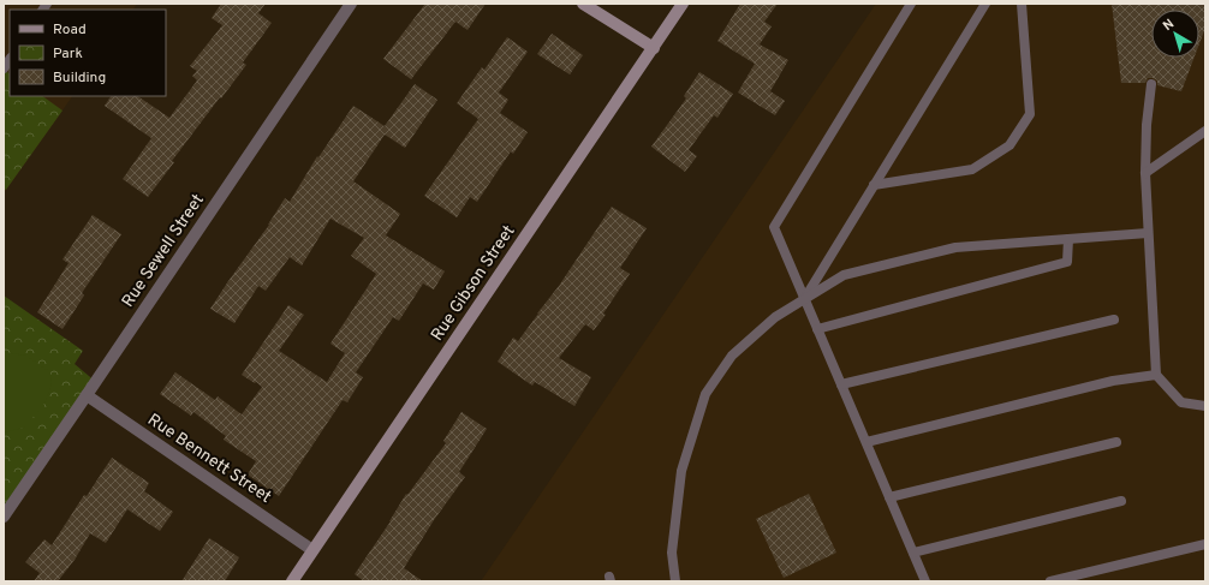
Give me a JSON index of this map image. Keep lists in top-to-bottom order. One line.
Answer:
{"streets":{"main road":["Rue Gibson Street"],"street":["Rue Sewell Street","Rue Bennett Street"]},"crossings":[["Rue Sewell Street","Rue Bennett Street"],["Rue Gibson Street","Rue Bennett Street"]],"legend":["Road","Park","Building"],"north":"top left"}
